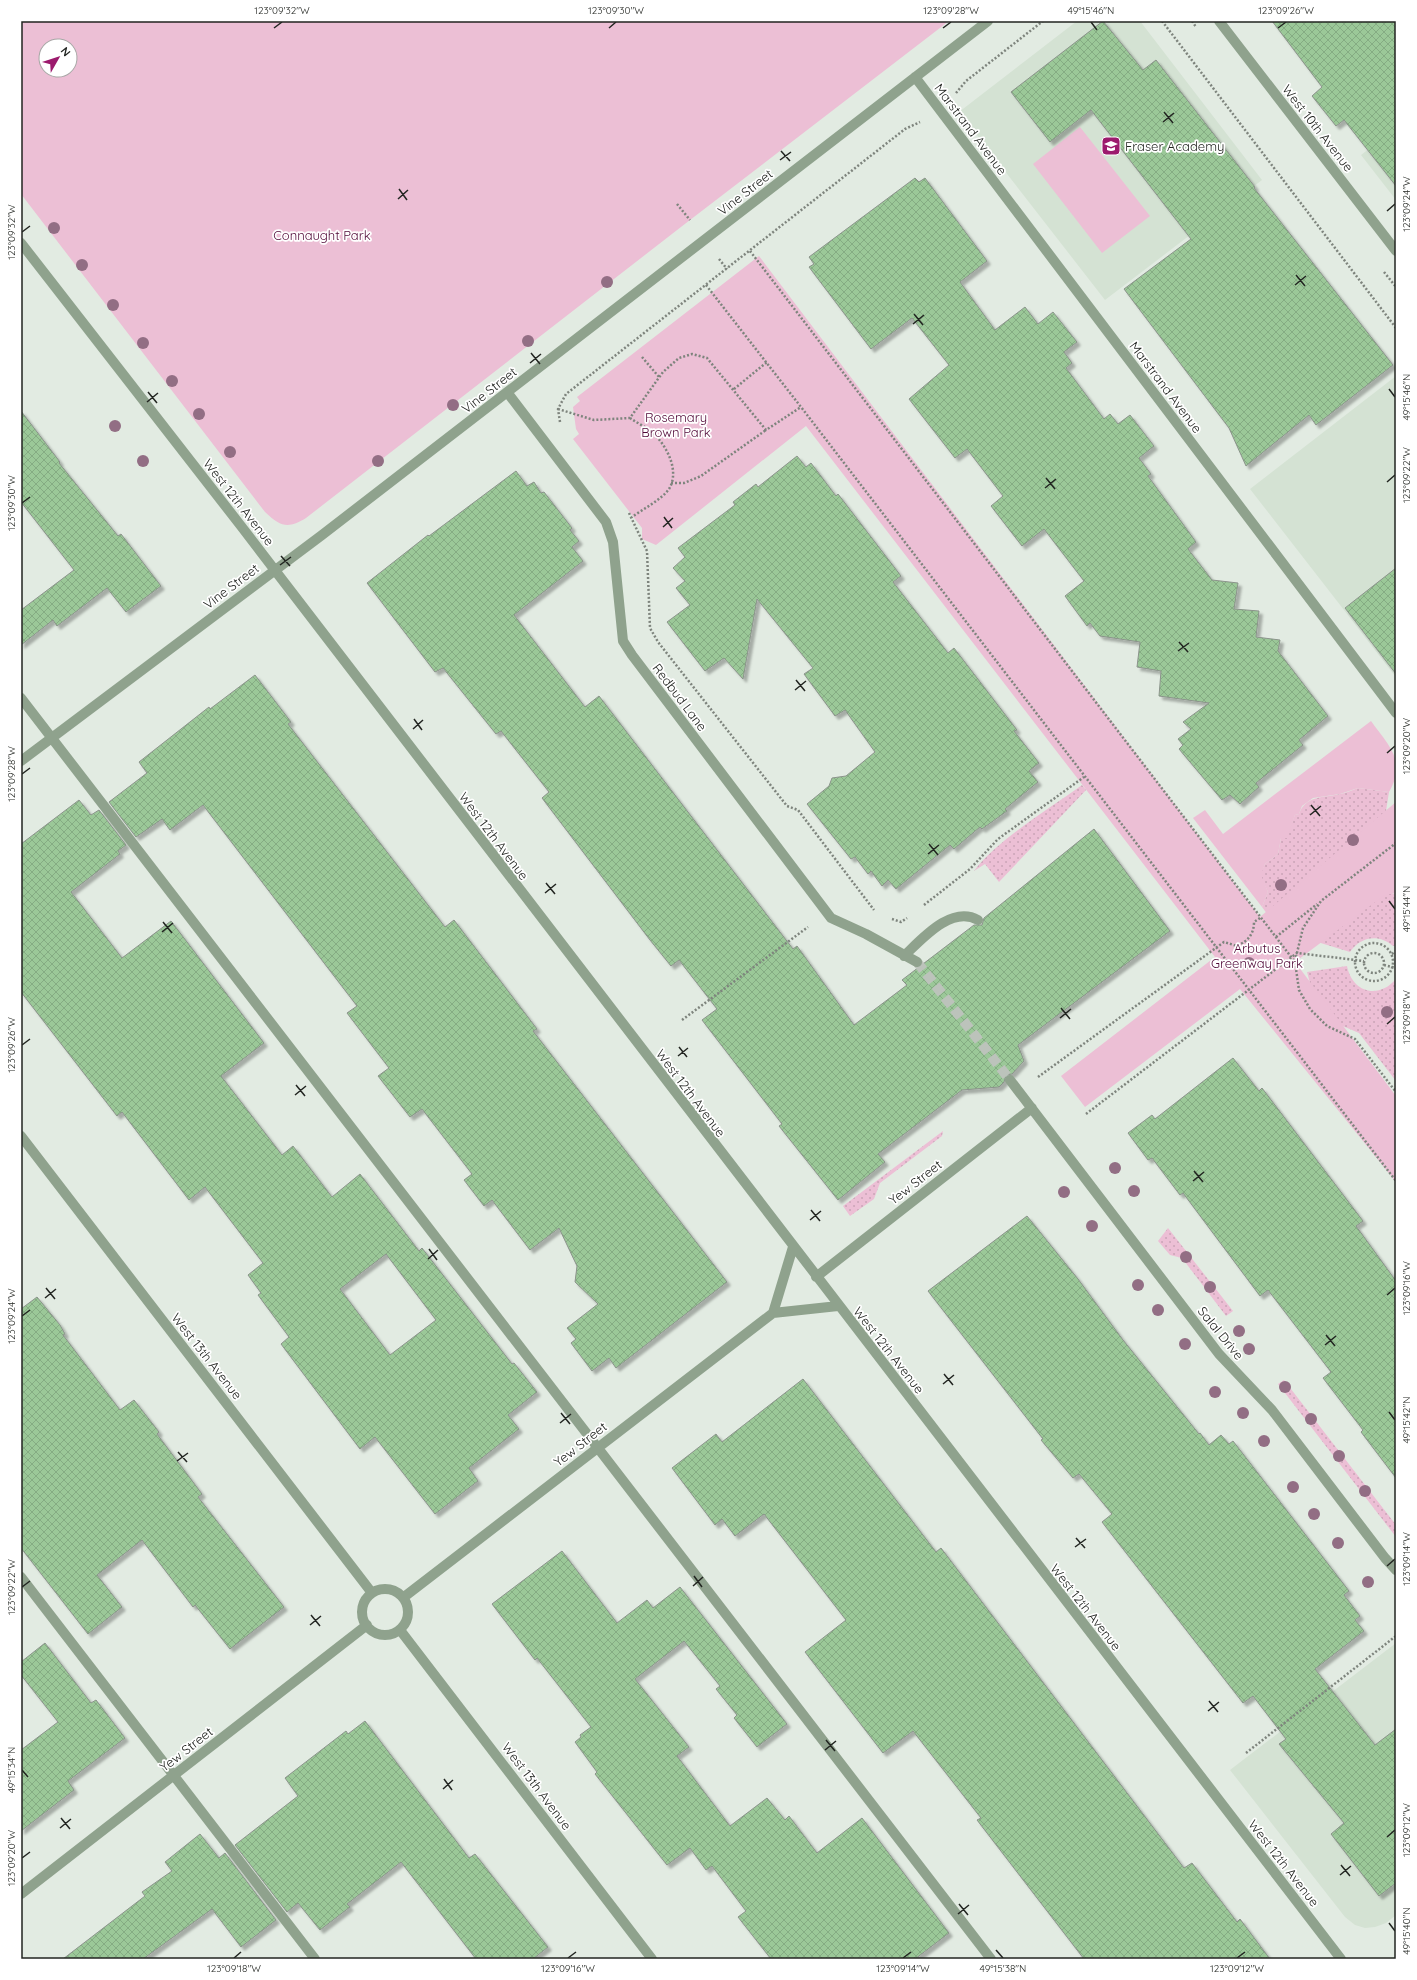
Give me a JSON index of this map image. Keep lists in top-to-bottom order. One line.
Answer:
{"streets":{"street":["West 10th Avenue","Marstrand Avenue","Vine Street","West 12th Avenue","Redbud Lane","Yew Street","Salal Drive","West 13th Avenue"]},"crossings":[["Marstrand Avenue","Vine Street"],["Vine Street","West 12th Avenue"],["Vine Street","Redbud Lane"],["West 12th Avenue","Yew Street"],["Yew Street","Salal Drive"],["Yew Street","West 13th Avenue"]],"parks":["Connaught Park","Rosemary Brown Park","Arbutus Greenway Park"],"places":{"school or university":["Fraser Academy"]},"north":"top right","coordinates":["123°09'32\"W","123°09'30\"W","123°09'28\"W","49°15'46\"N","123°09'26\"W","123°09'24\"W","123°09'22\"W","123°09'20\"W","49°15'44\"N","123°09'18\"W","123°09'16\"W","49°15'42\"N","123°09'14\"W","49°15'34\"N","123°09'12\"W","49°15'40\"N","49°15'38\"N"]}
